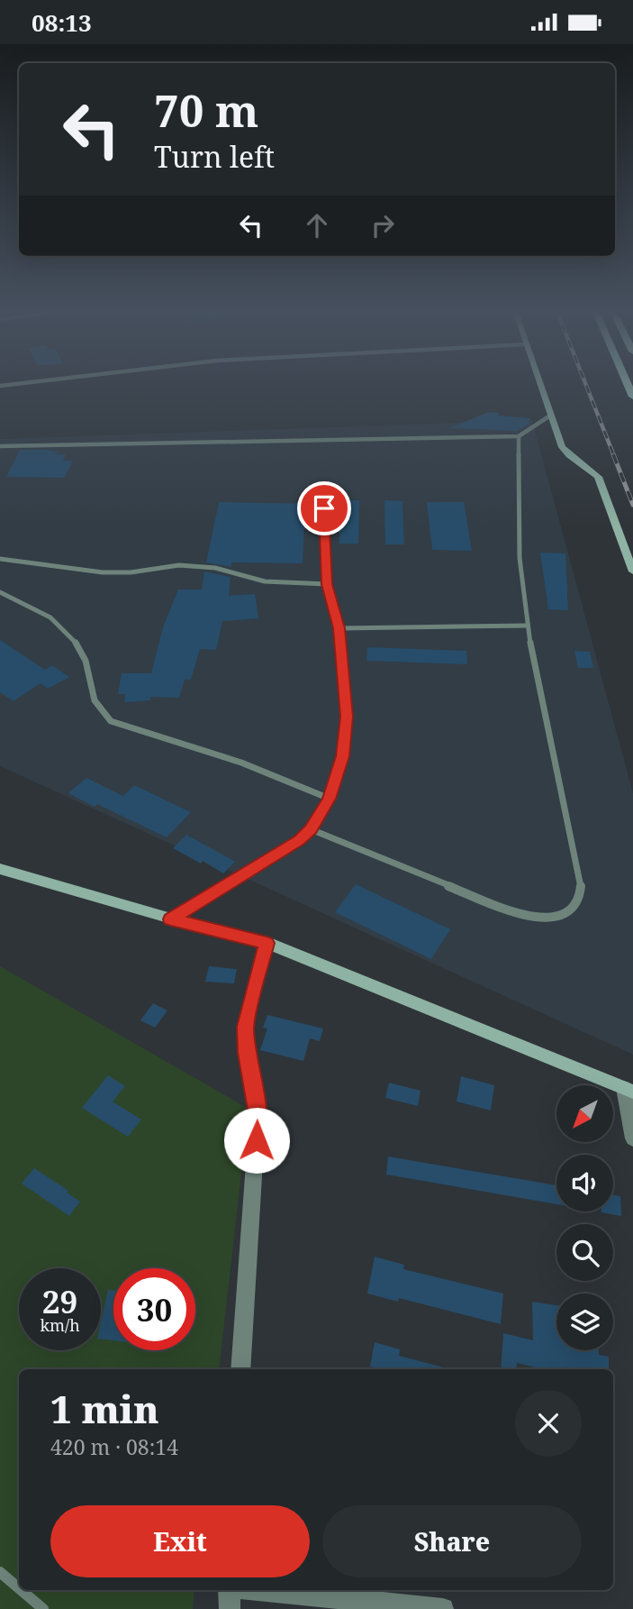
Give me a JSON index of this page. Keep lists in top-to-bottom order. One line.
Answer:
{"north":"bottom left","page":{"status":"08:13","turn":["70 m","Turn left"],"speed":"29 km/h","limit":"30","heading":["1 min","420 m · 08:14"],"buttons":["Exit","Share"]}}
